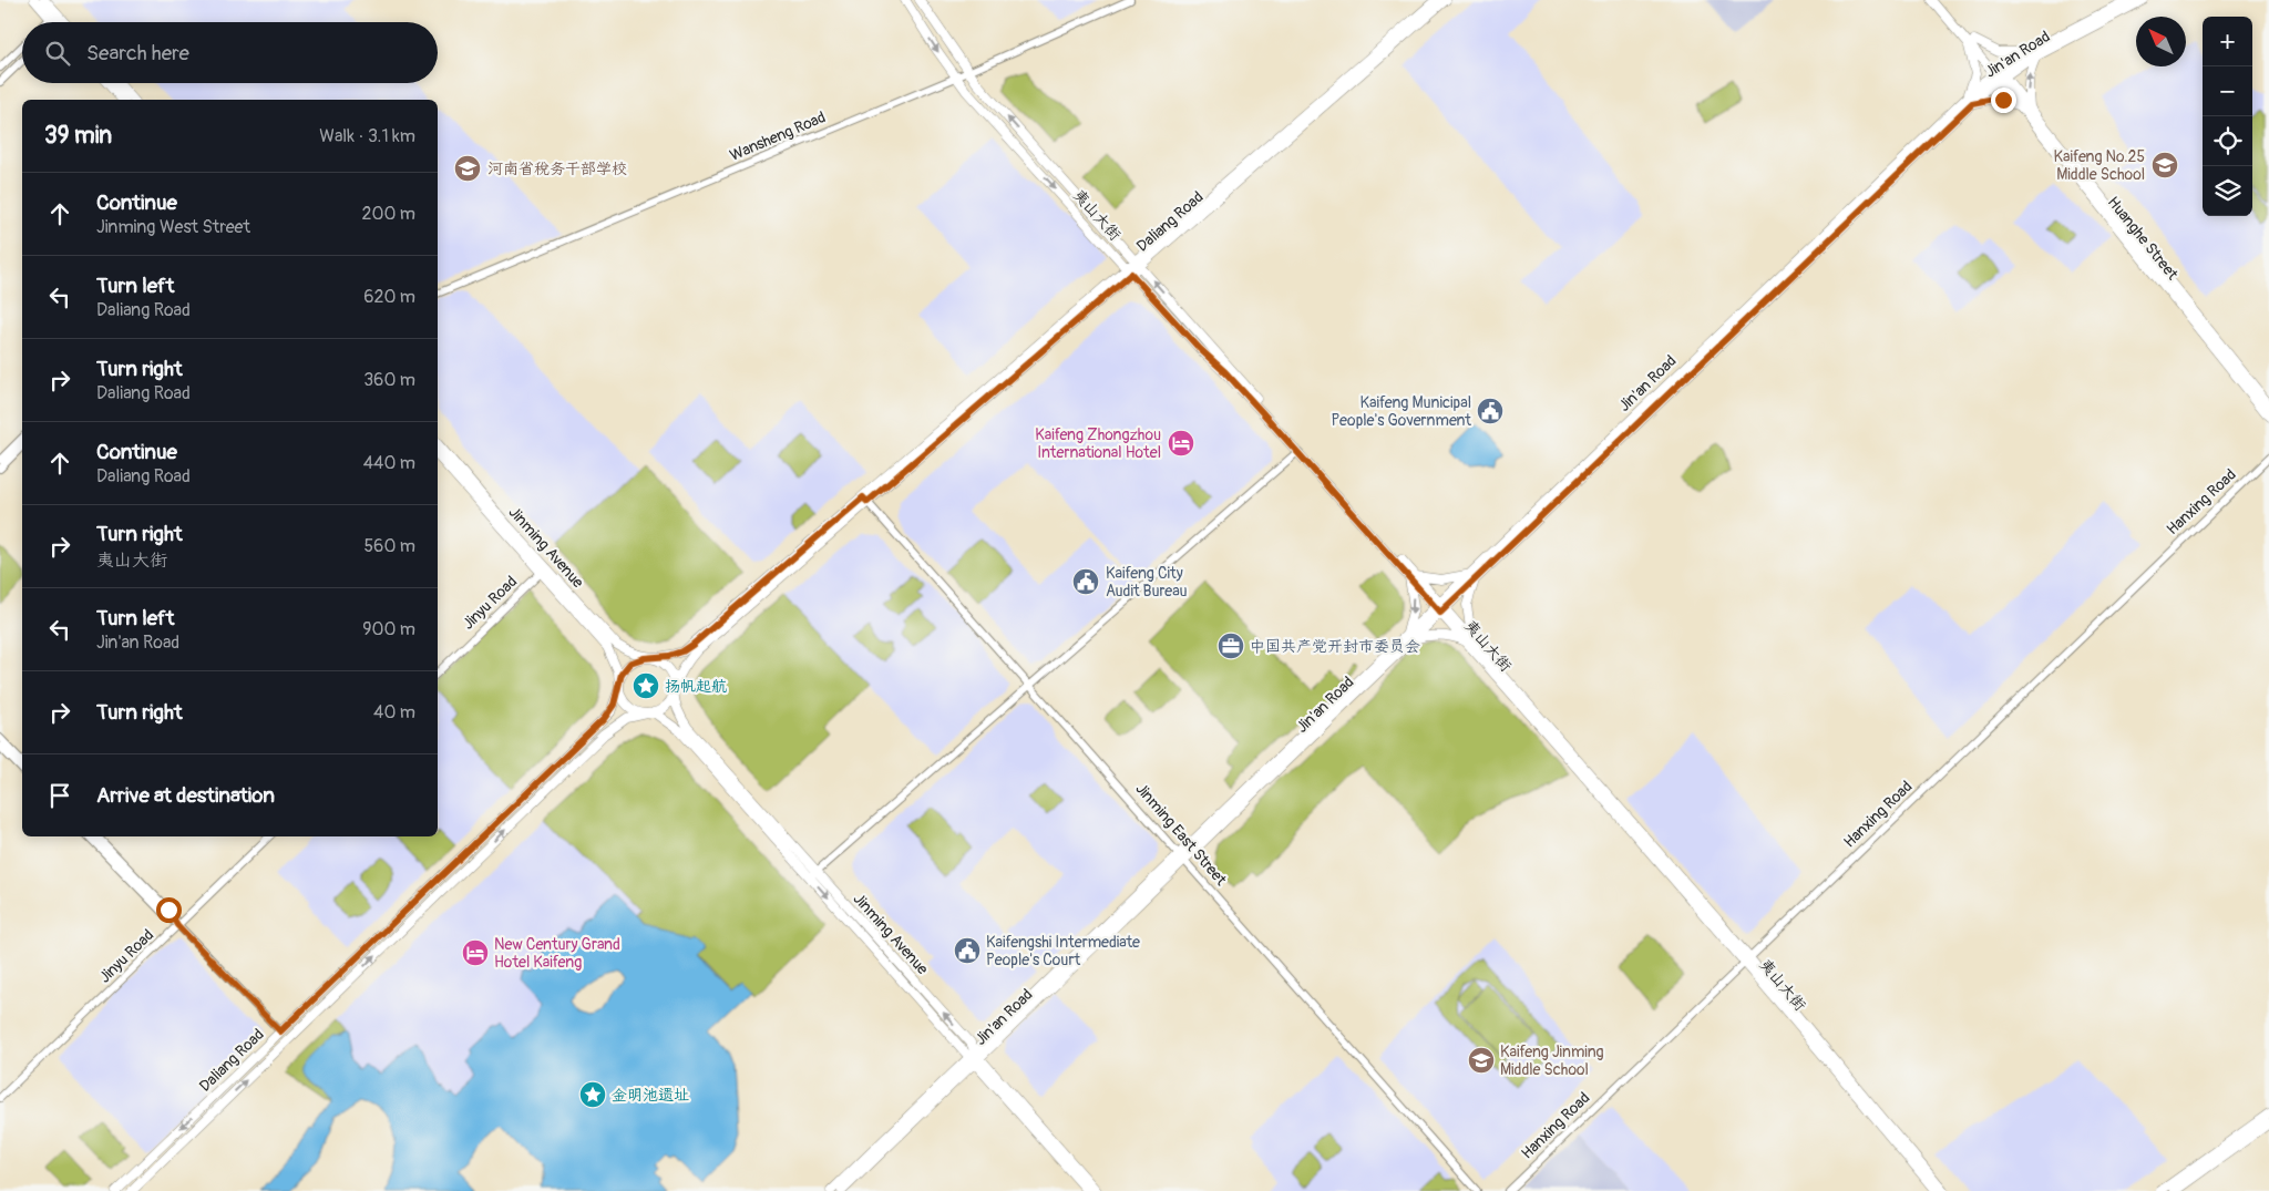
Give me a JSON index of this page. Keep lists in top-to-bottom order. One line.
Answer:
{"streets":{"main road":["Jin'an Road","夷山大街","Daliang Road","Huanghe Street","Jinming Avenue"],"street":["Wansheng Road","Hanxing Road","Jinyu Road","Jinming East Street"]},"crossings":[["Jin'an Road","夷山大街"],["Jin'an Road","Huanghe Street"],["Jin'an Road","Jinming Avenue"],["Jin'an Road","Jinming East Street"],["Wansheng Road","夷山大街"],["夷山大街","Daliang Road"],["夷山大街","Hanxing Road"],["Daliang Road","Jinming Avenue"],["Daliang Road","Jinming East Street"],["Jinming Avenue","Jinyu Road"]],"places":{"school or university":["Kaifeng No.25 Middle School","河南省税务干部学校","Kaifeng Jinming Middle School"],"public building":["Kaifeng Municipal People's Government","Kaifeng City Audit Bureau","Kaifengshi Intermediate People's Court"],"hotel":["Kaifeng Zhongzhou International Hotel","New Century Grand Hotel Kaifeng"],"office":["中国共产党开封市委员会"],"place":["扬帆起航","金明池遗址"]},"north":"top left","page":{"map_buttons":["+","−"],"search":"Search here","heading":["39 min","Walk · 3.1 km"],"list":[["Continue","Jinming West Street","200 m"],["Turn left","Daliang Road","620 m"],["Turn right","Daliang Road","360 m"],["Continue","Daliang Road","440 m"],["Turn right","夷山大街","560 m"],["Turn left","Jin'an Road","900 m"],["Turn right","40 m"],"Arrive at destination"]}}
